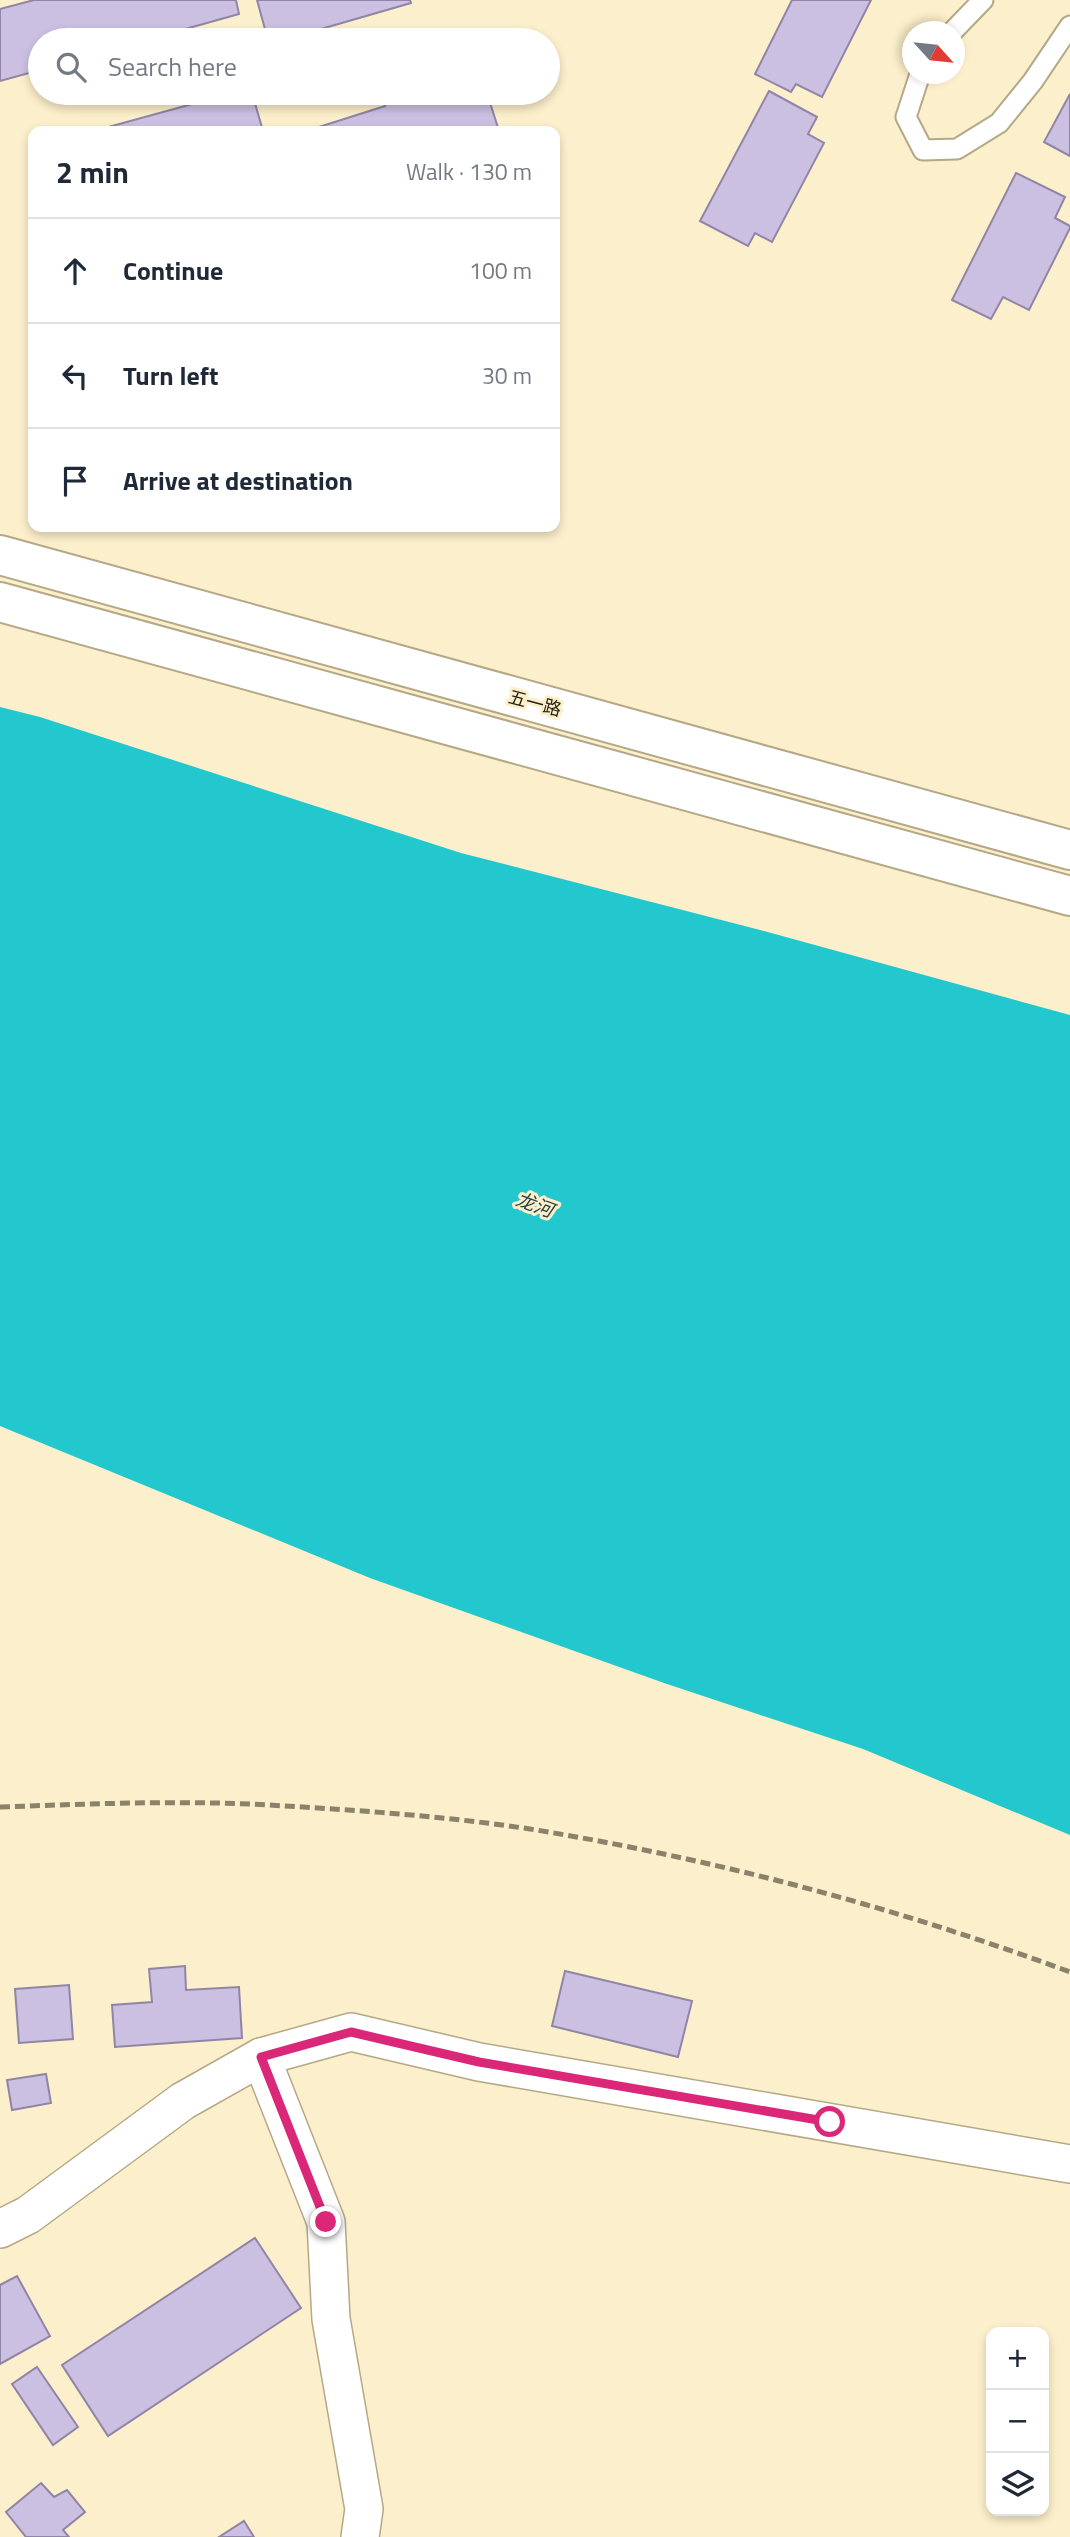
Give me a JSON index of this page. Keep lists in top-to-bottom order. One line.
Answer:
{"streets":{"main road":["五一路"]},"water":["龙河"],"north":"bottom right","page":{"search":"Search here","heading":["2 min","Walk · 130 m"],"list":[["Continue","100 m"],["Turn left","30 m"],"Arrive at destination"],"map_buttons":["+","−"]}}
